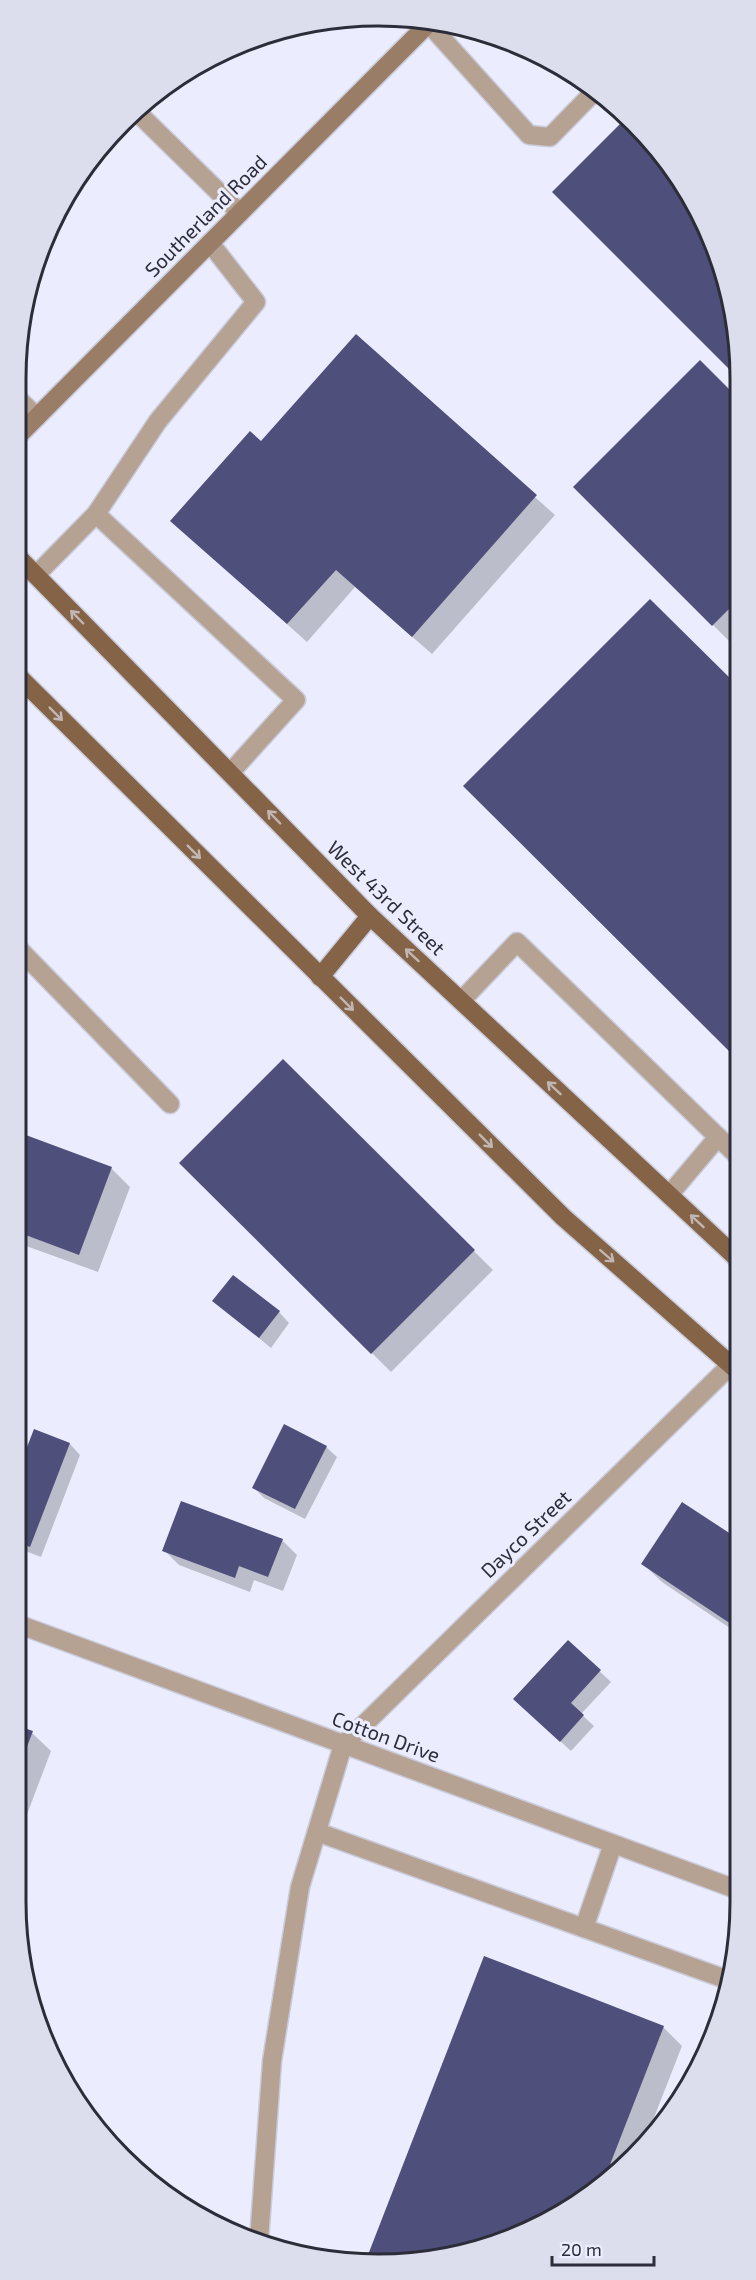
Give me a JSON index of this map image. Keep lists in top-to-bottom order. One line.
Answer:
{"streets":{"main road":["West 43rd Street"],"street":["Southerland Road","Dayco Street","Cotton Drive"]},"crossings":[["Dayco Street","Cotton Drive"]],"scale_bar":"20 m"}
